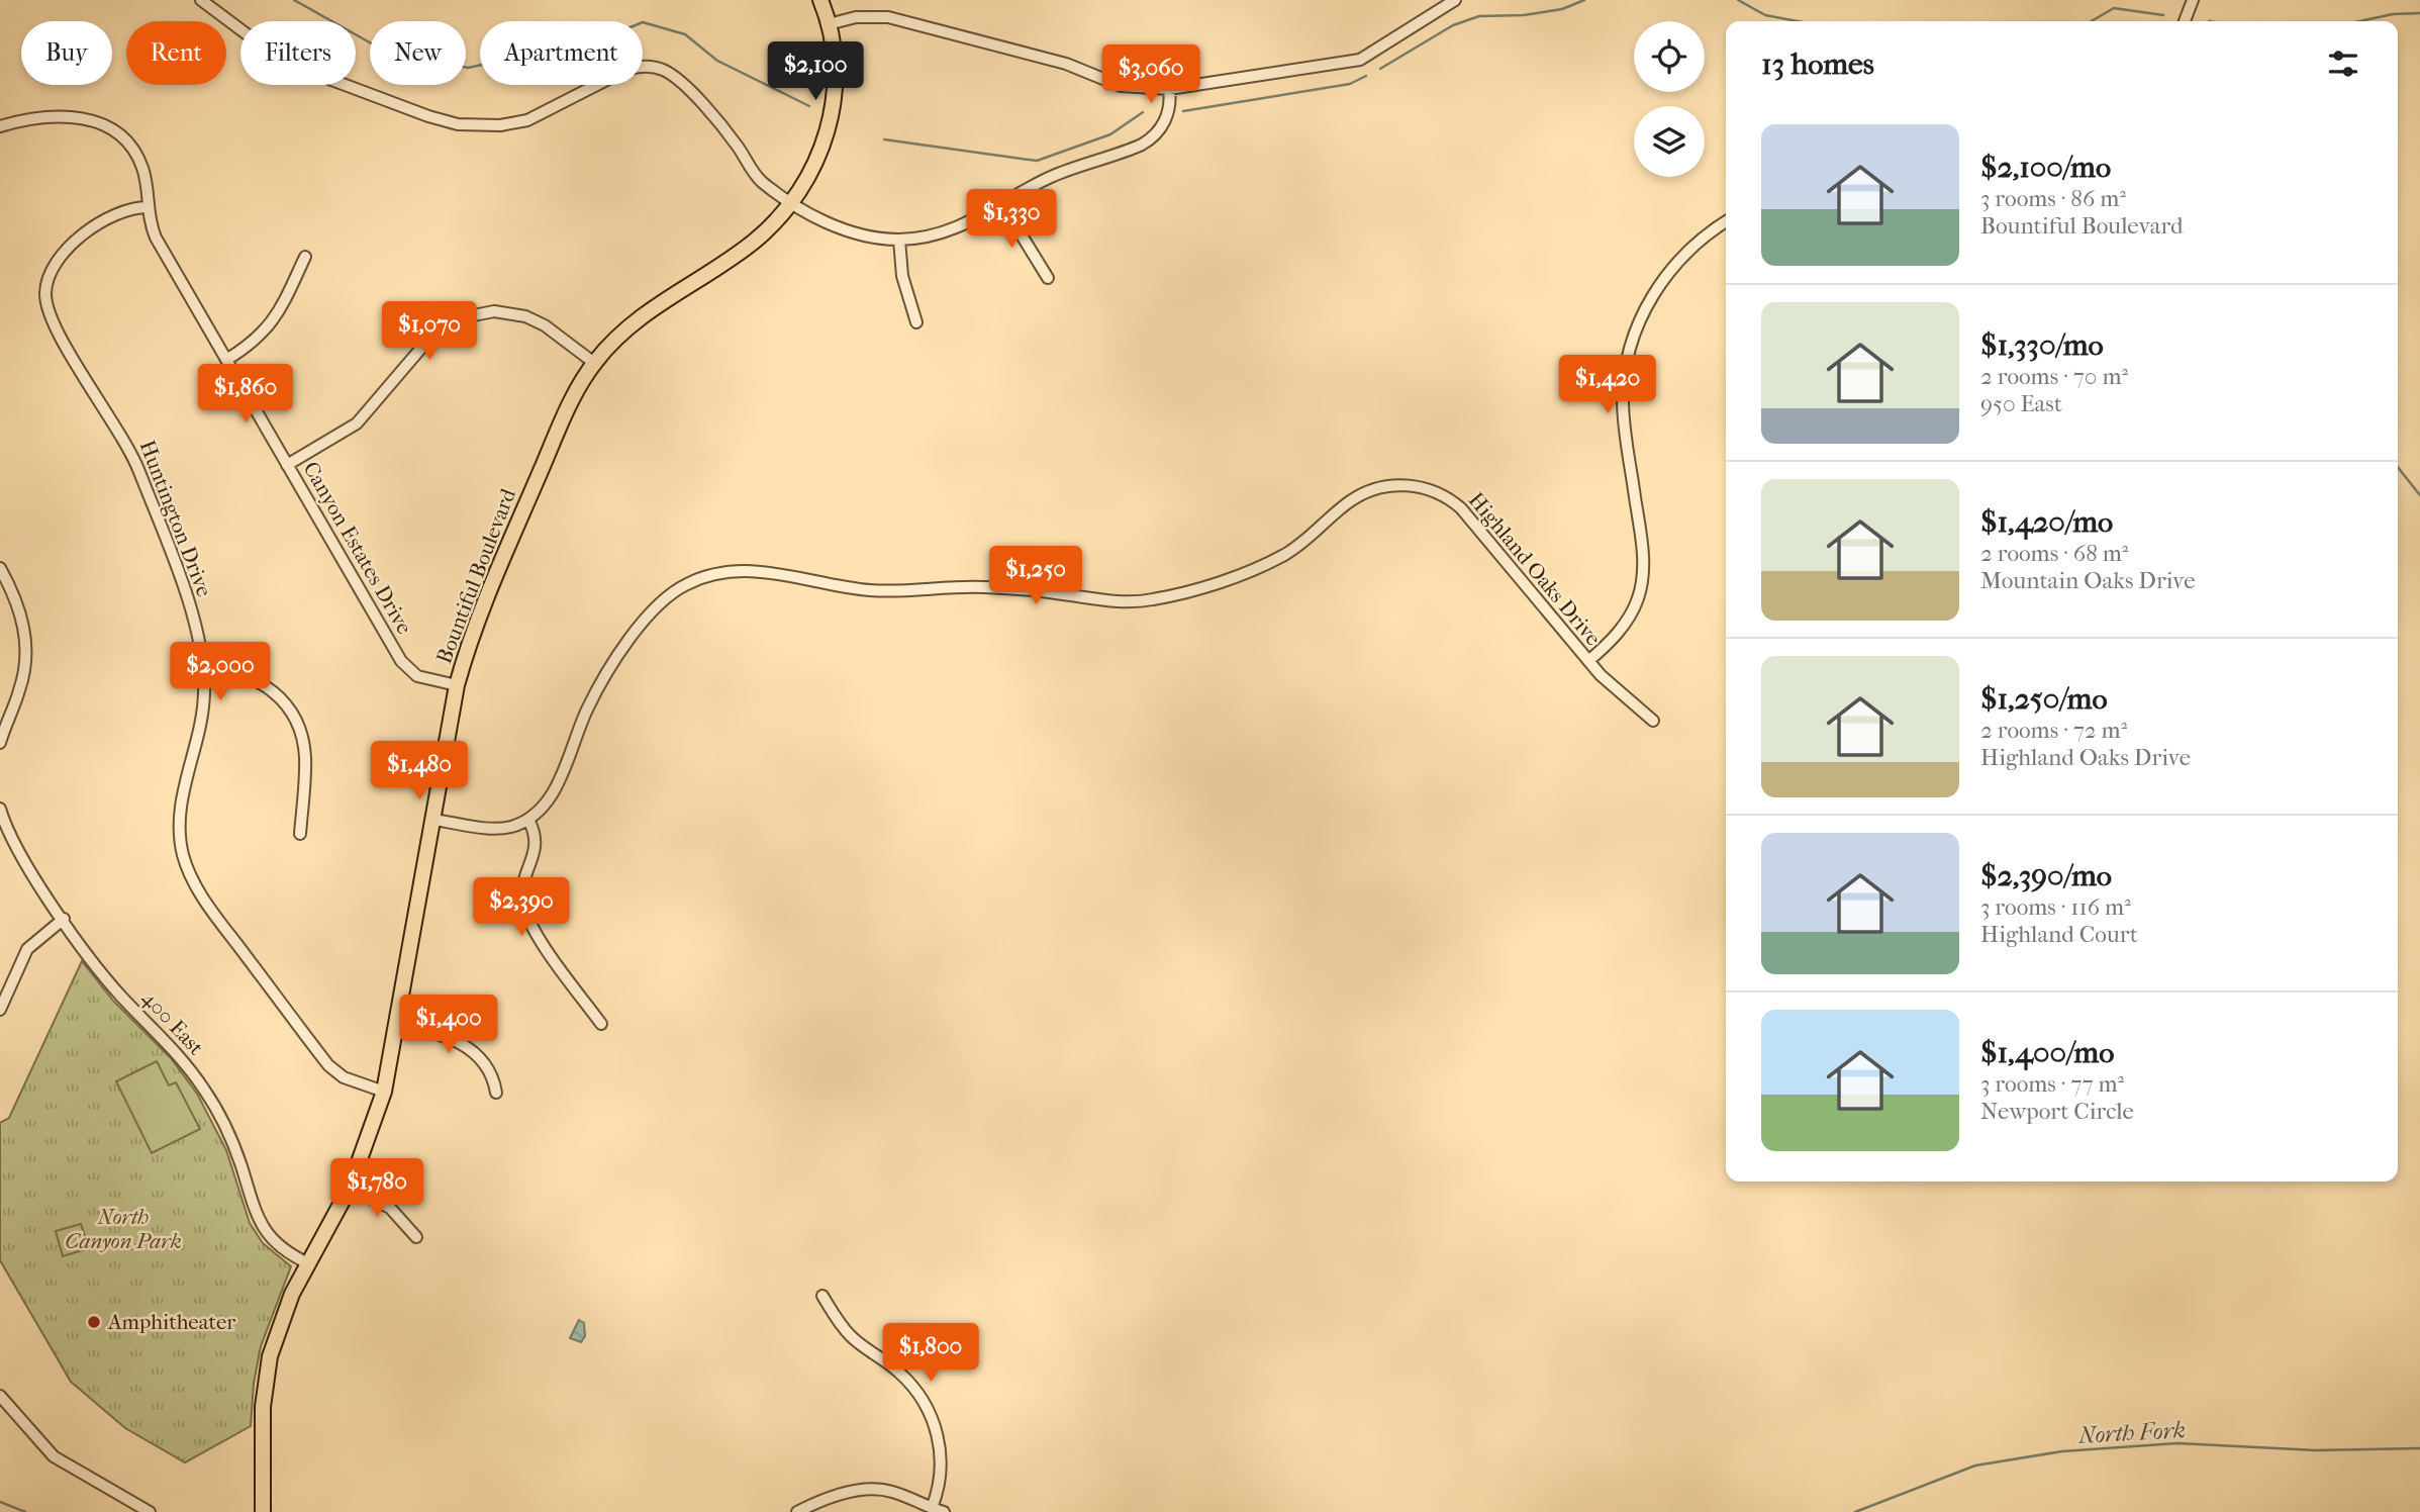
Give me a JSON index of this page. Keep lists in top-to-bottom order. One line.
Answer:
{"streets":{"main road":["Bountiful Boulevard"],"street":["Huntington Drive","Canyon Estates Drive","Highland Oaks Drive","400 East"]},"crossings":[["Huntington Drive","Canyon Estates Drive"],["Huntington Drive","Bountiful Boulevard"],["Canyon Estates Drive","Bountiful Boulevard"],["Bountiful Boulevard","400 East"]],"water":["North Fork"],"parks":["North Canyon Park"],"places":["Amphitheater"],"page":{"chip":["Buy","Rent","Filters","New","Apartment"],"heading":"13 homes","price":["$2,100","$3,060","$1,330","$1,070","$1,420","$1,860","$1,250","$2,000","$1,480","$2,390","$1,400","$1,780","$1,800"],"list":[{"name":"$2,100/mo","note":"3 rooms · 86 m² · Bountiful Boulevard"},{"name":"$1,330/mo","note":"2 rooms · 70 m² · 950 East"},{"name":"$1,420/mo","note":"2 rooms · 68 m² · Mountain Oaks Drive"},{"name":"$1,250/mo","note":"2 rooms · 72 m² · Highland Oaks Drive"},{"name":"$2,390/mo","note":"3 rooms · 116 m² · Highland Court"},{"name":"$1,400/mo","note":"3 rooms · 77 m² · Newport Circle"}]}}
